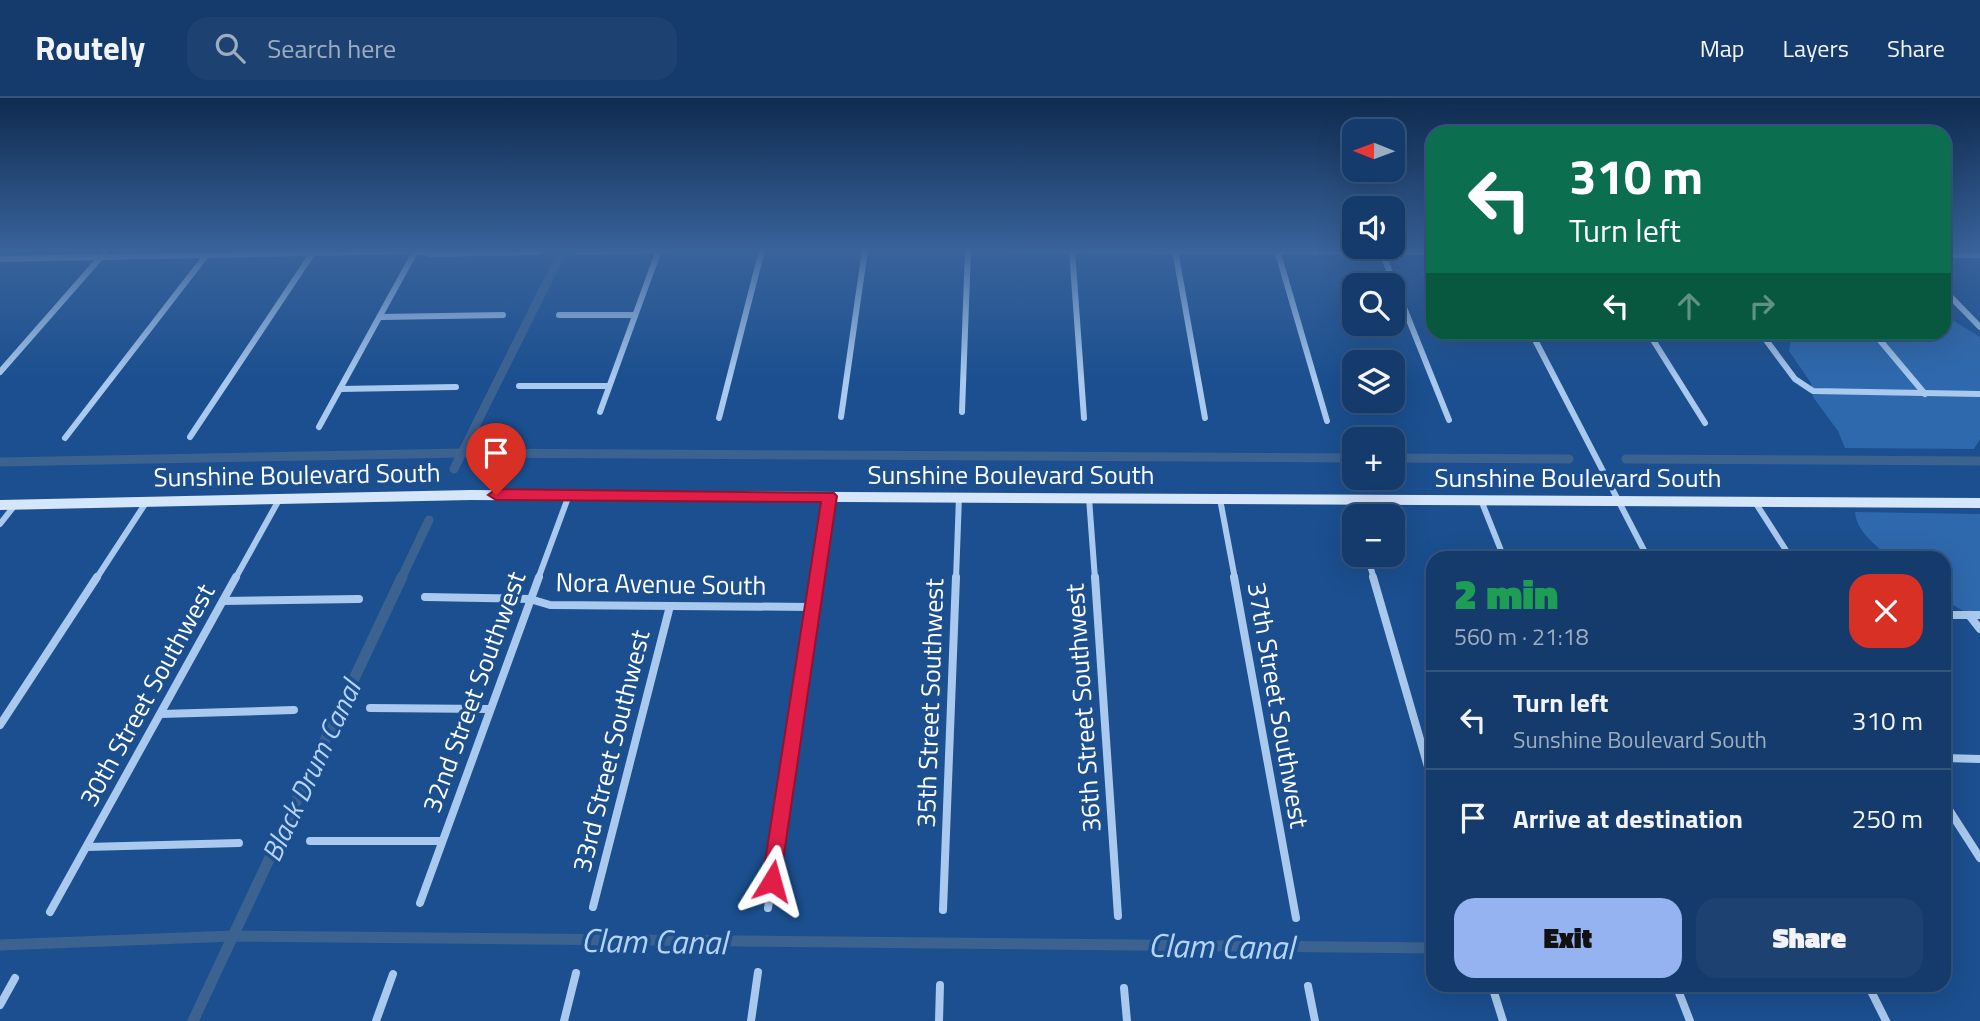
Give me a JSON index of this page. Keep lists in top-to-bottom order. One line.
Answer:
{"streets":{"street":["Sunshine Boulevard South","Nora Avenue South","32nd Street Southwest","30th Street Southwest","35th Street Southwest","37th Street Southwest","36th Street Southwest","33rd Street Southwest"]},"crossings":[["Sunshine Boulevard South","32nd Street Southwest"],["Sunshine Boulevard South","30th Street Southwest"],["Sunshine Boulevard South","35th Street Southwest"],["Sunshine Boulevard South","37th Street Southwest"],["Sunshine Boulevard South","36th Street Southwest"],["Nora Avenue South","32nd Street Southwest"],["Nora Avenue South","33rd Street Southwest"]],"water":["Black Drum Canal","Clam Canal"],"north":"left","page":{"header":"Routely","search":"Search here","nav":["Map","Layers","Share"],"map_buttons":["+","−"],"turn":["310 m","Turn left"],"heading":["2 min","560 m · 21:18"],"list":[{"name":"Turn left","note":"Sunshine Boulevard South","value":"310 m"},{"name":"Arrive at destination","value":"250 m"}],"buttons":["Exit","Share"]}}
